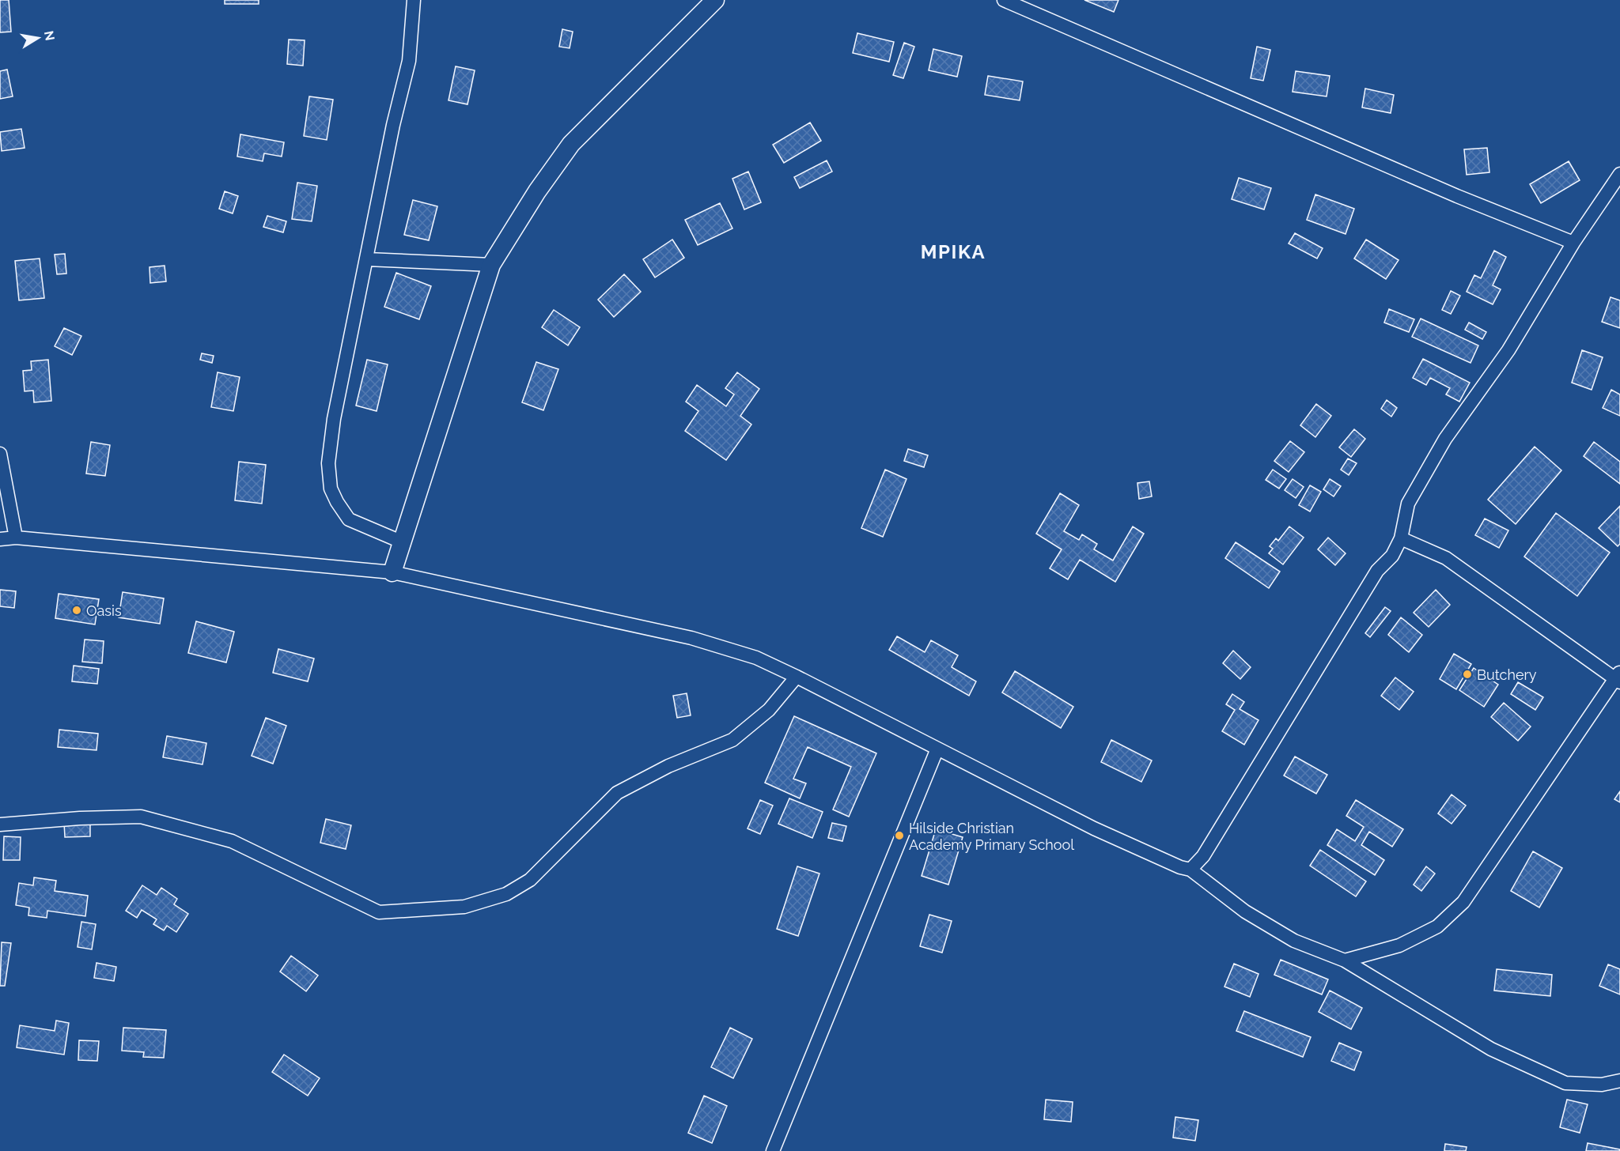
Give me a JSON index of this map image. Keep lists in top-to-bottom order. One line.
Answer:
{"districts":["MPIKA"],"places":["Oasis","Butchery","Hilside Christian Academy Primary School"],"north":"right"}
